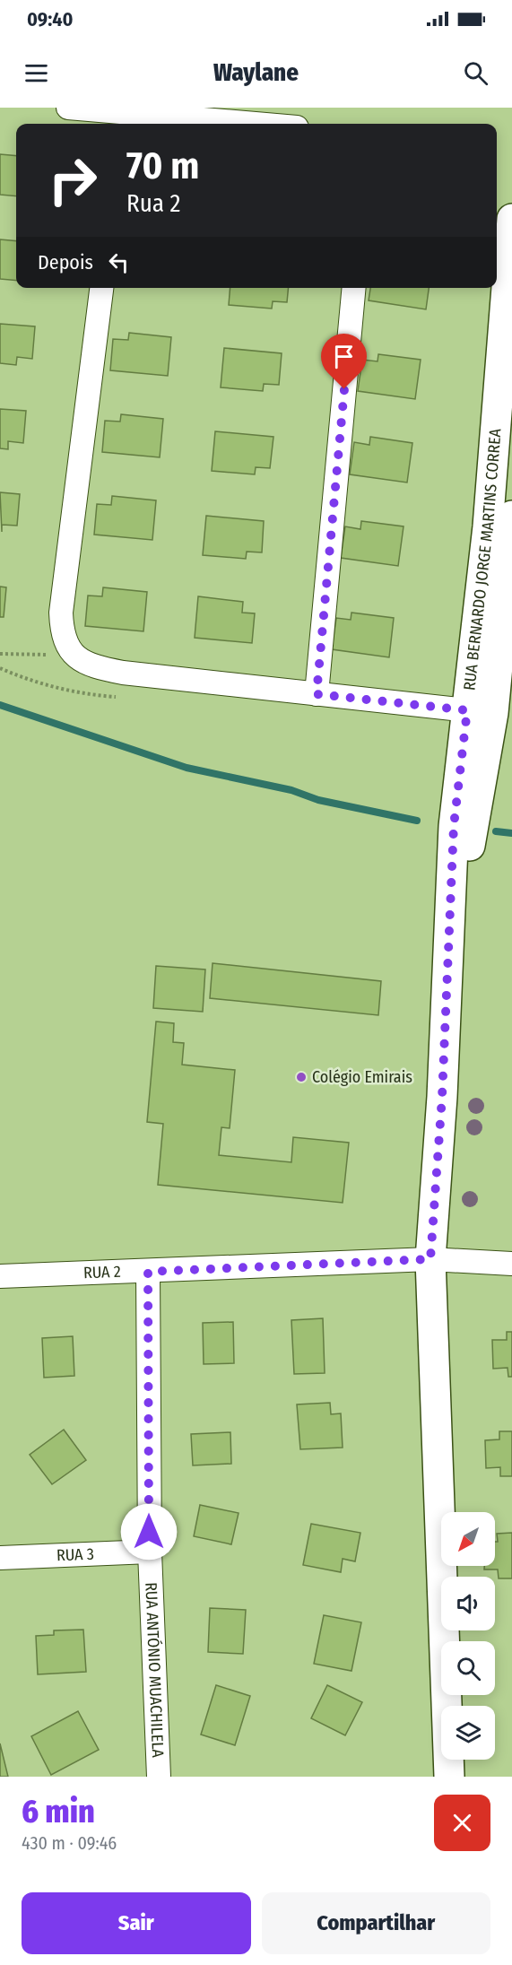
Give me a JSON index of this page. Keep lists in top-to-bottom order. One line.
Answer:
{"streets":{"street":["RUA BERNARDO JORGE MARTINS CORREA","RUA 2","RUA 3","RUA ANTÓNIO MUACHILELA"]},"crossings":[["RUA BERNARDO JORGE MARTINS CORREA","RUA 2"],["RUA 2","RUA ANTÓNIO MUACHILELA"],["RUA 3","RUA ANTÓNIO MUACHILELA"]],"places":["Colégio Emirais"],"north":"bottom left","page":{"status":"09:40","header":"Waylane","turn":["70 m","Rua 2"],"then":"Depois","heading":["6 min","430 m · 09:46"],"buttons":["Sair","Compartilhar"]}}
